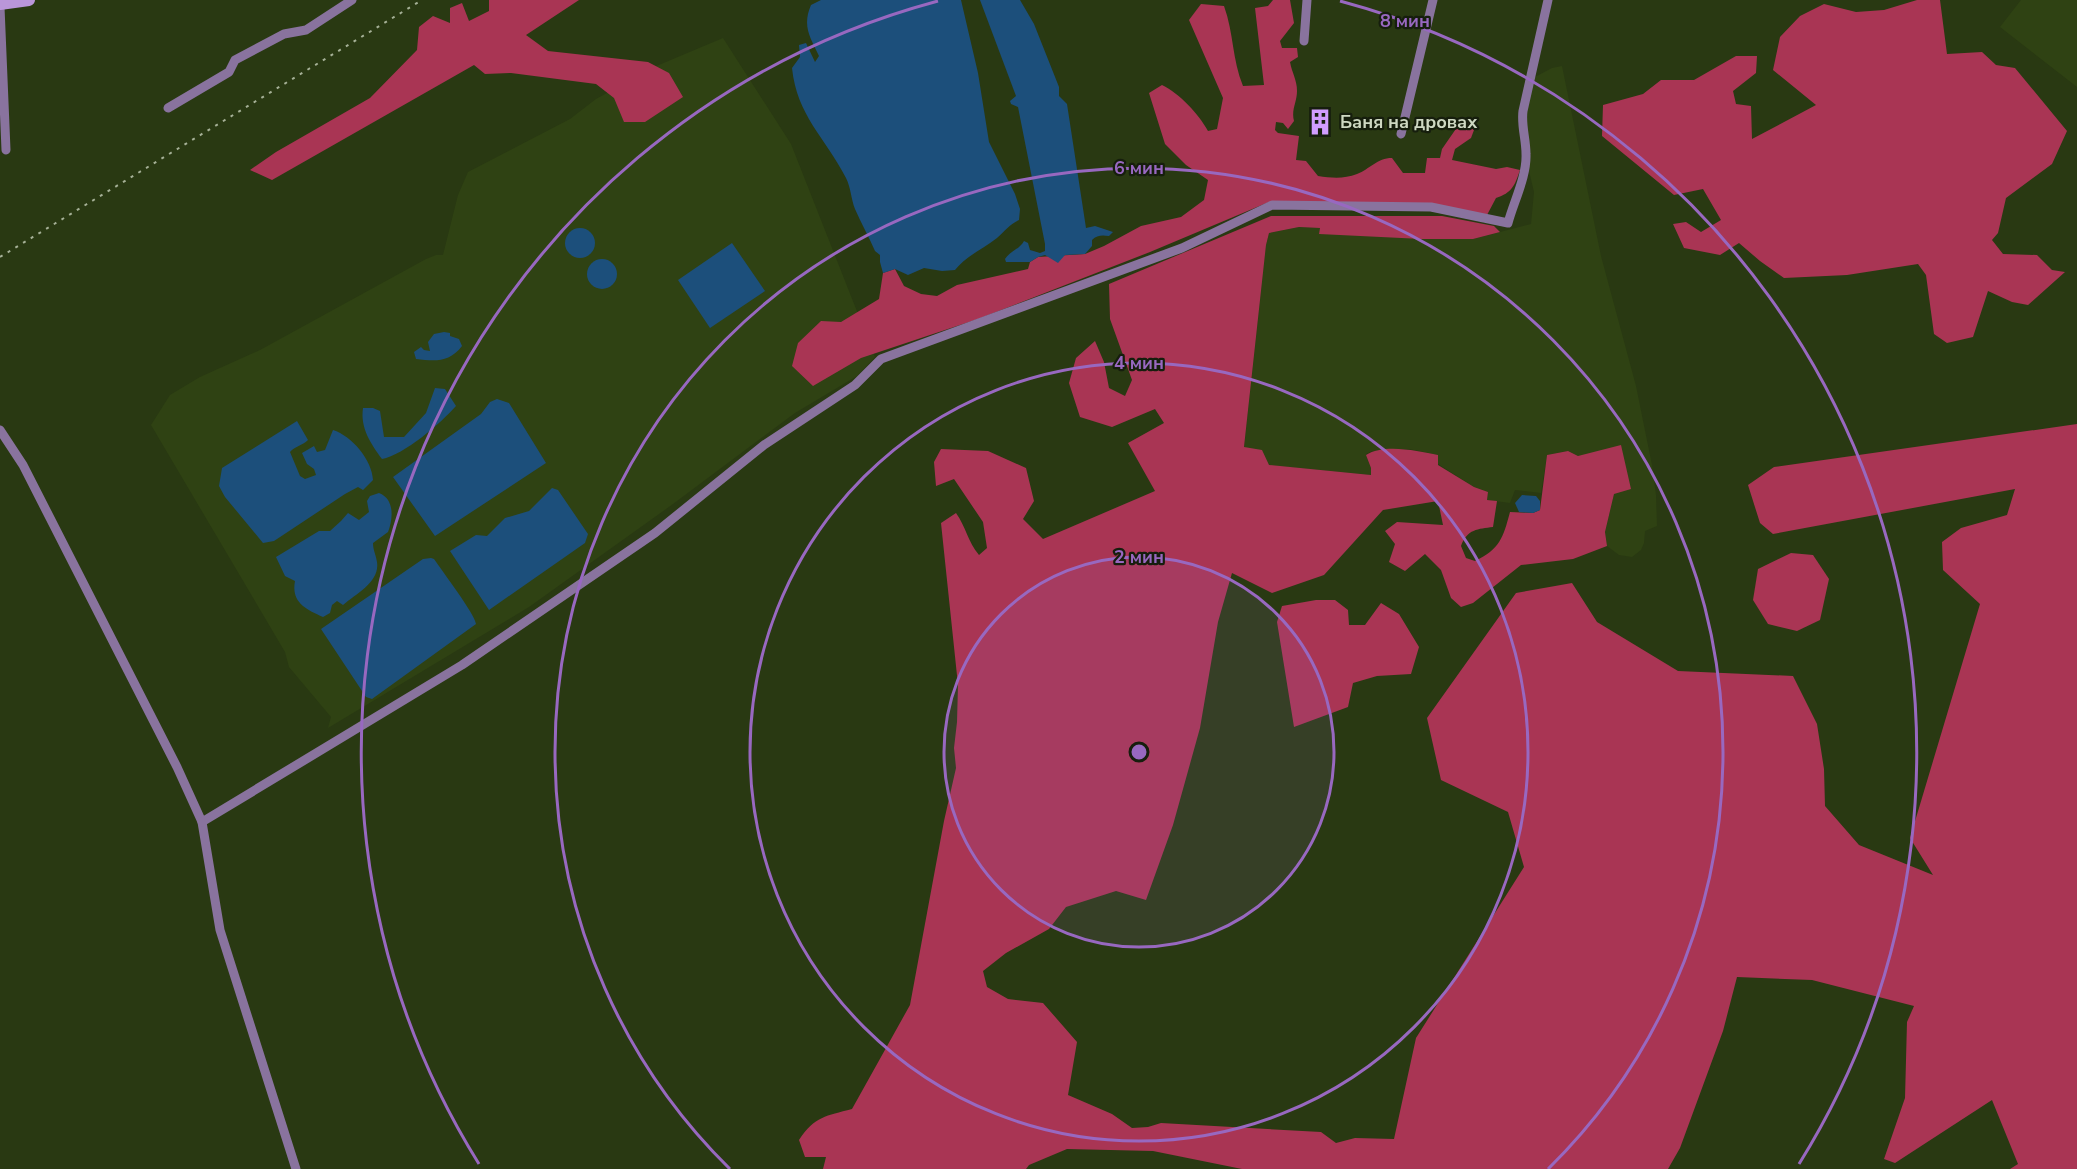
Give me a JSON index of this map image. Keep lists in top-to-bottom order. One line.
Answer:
{"places":{"building":["Баня на дровах"]},"rings":["8 мин","6 мин","4 мин","2 мин"]}
